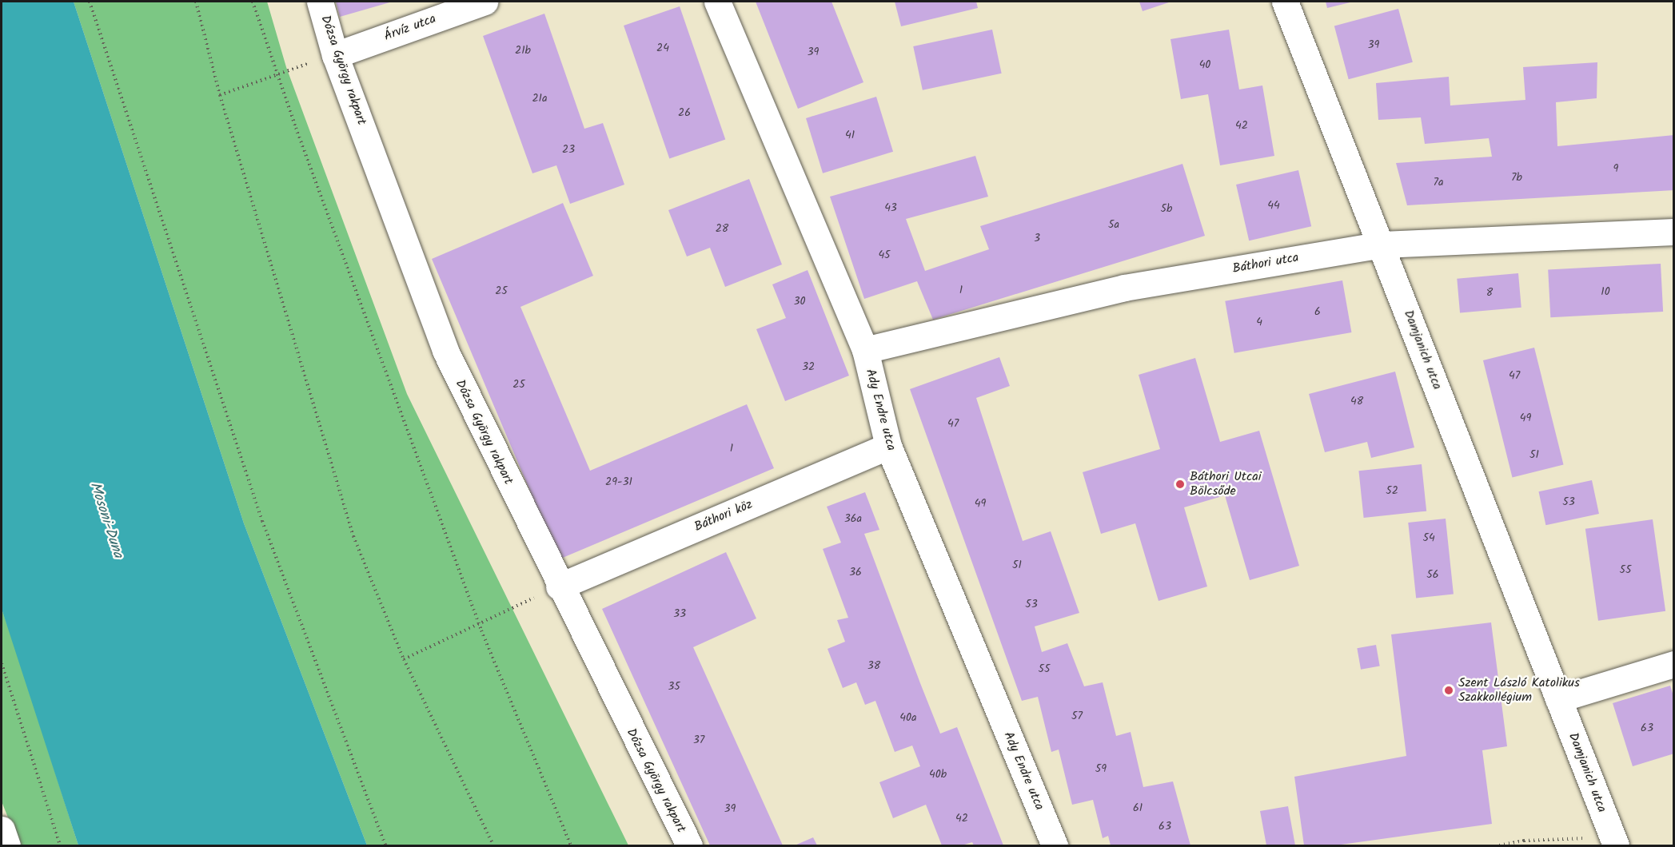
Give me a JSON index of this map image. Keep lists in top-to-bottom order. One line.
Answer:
{"streets":{"street":["Árvíz utca","Dózsa György rakpart","Báthori utca","Damjanich utca","Ady Endre utca","Báthori köz"]},"crossings":[["Árvíz utca","Dózsa György rakpart"],["Dózsa György rakpart","Báthori köz"],["Báthori utca","Damjanich utca"],["Báthori utca","Ady Endre utca"],["Ady Endre utca","Báthori köz"]],"water":["Mosoni-Duna"],"places":["Báthori Utcai Bölcsőde","Szent László Katolikus Szakkollégium"],"house_numbers":["39","24","21b","39","40","21a","26","42","41","23","9","7b","7a","44","43","5b","5a","28","3","45","1","25","10","8","30","6","4","32","47","25","48","49","47","1","51","29-31","52","53","49","36a","54","51","55","36","56","53","33","38","55","35","57","40a","63","37","59","40b","61","39","42","63"]}
